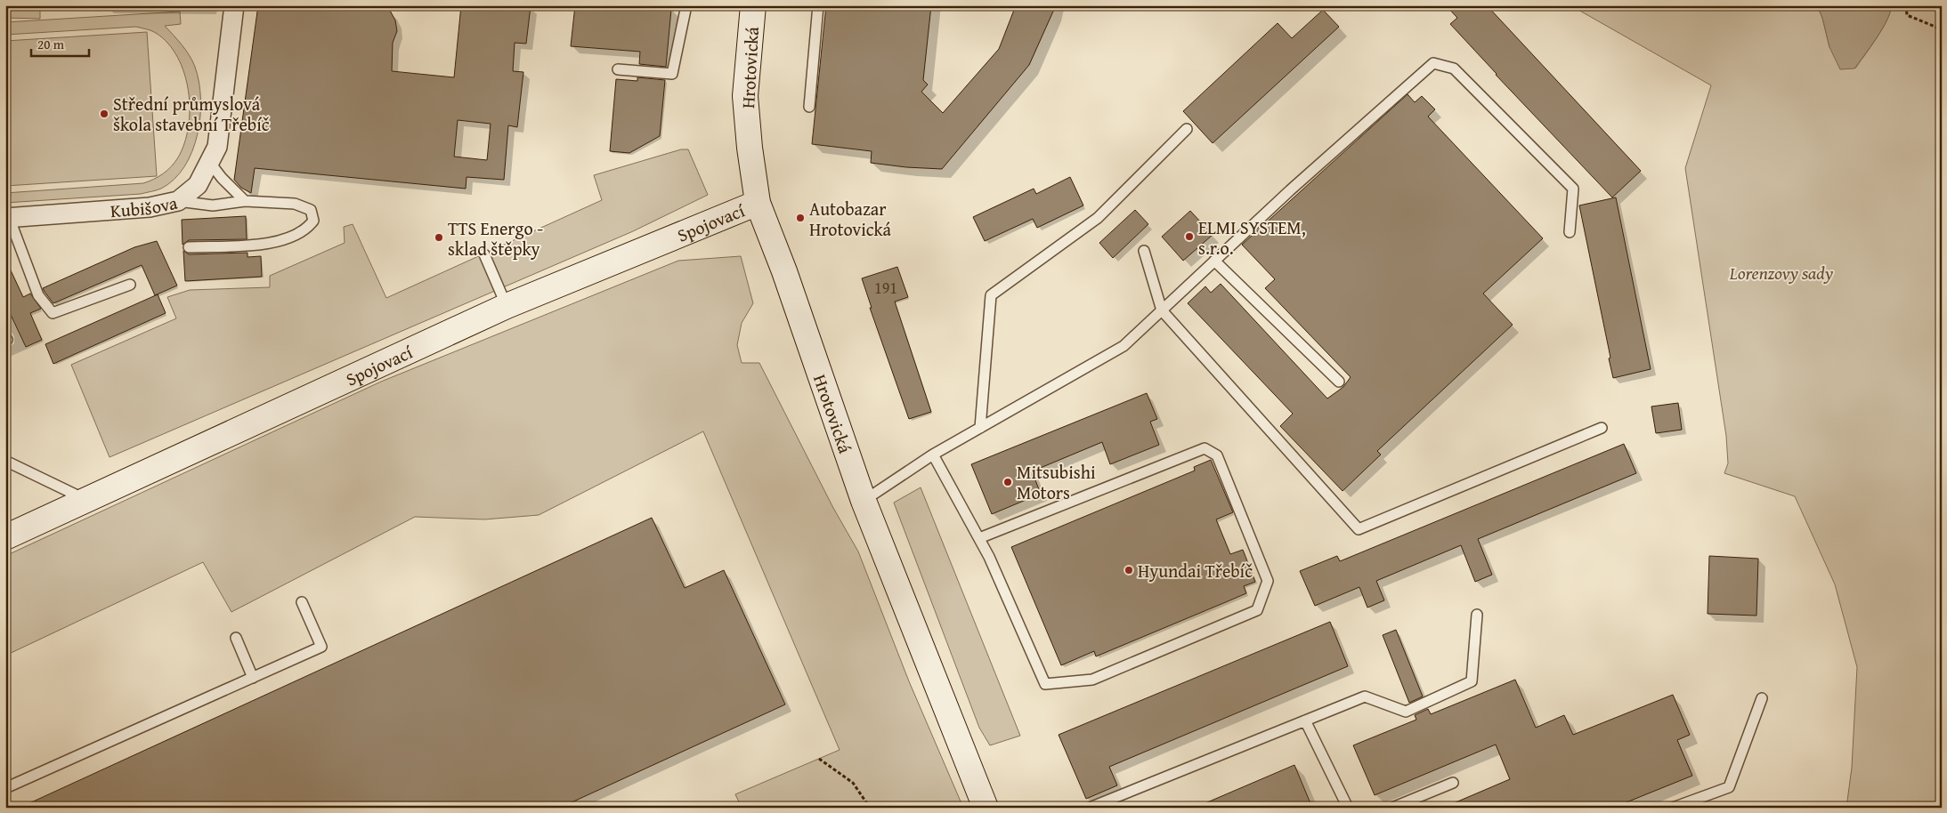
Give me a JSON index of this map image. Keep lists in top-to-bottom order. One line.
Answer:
{"streets":{"main road":["Hrotovická","Spojovací"],"street":["Kubišova"]},"crossings":[["Hrotovická","Spojovací"]],"parks":["Lorenzovy sady"],"places":["Střední průmyslová škola stavební Třebíč","Autobazar Hrotovická","ELMI SYSTEM, s.r.o.","TTS Energo - sklad štěpky","Mitsubishi Motors","Hyundai Třebíč"],"house_numbers":["191"],"scale_bar":"20 m"}
